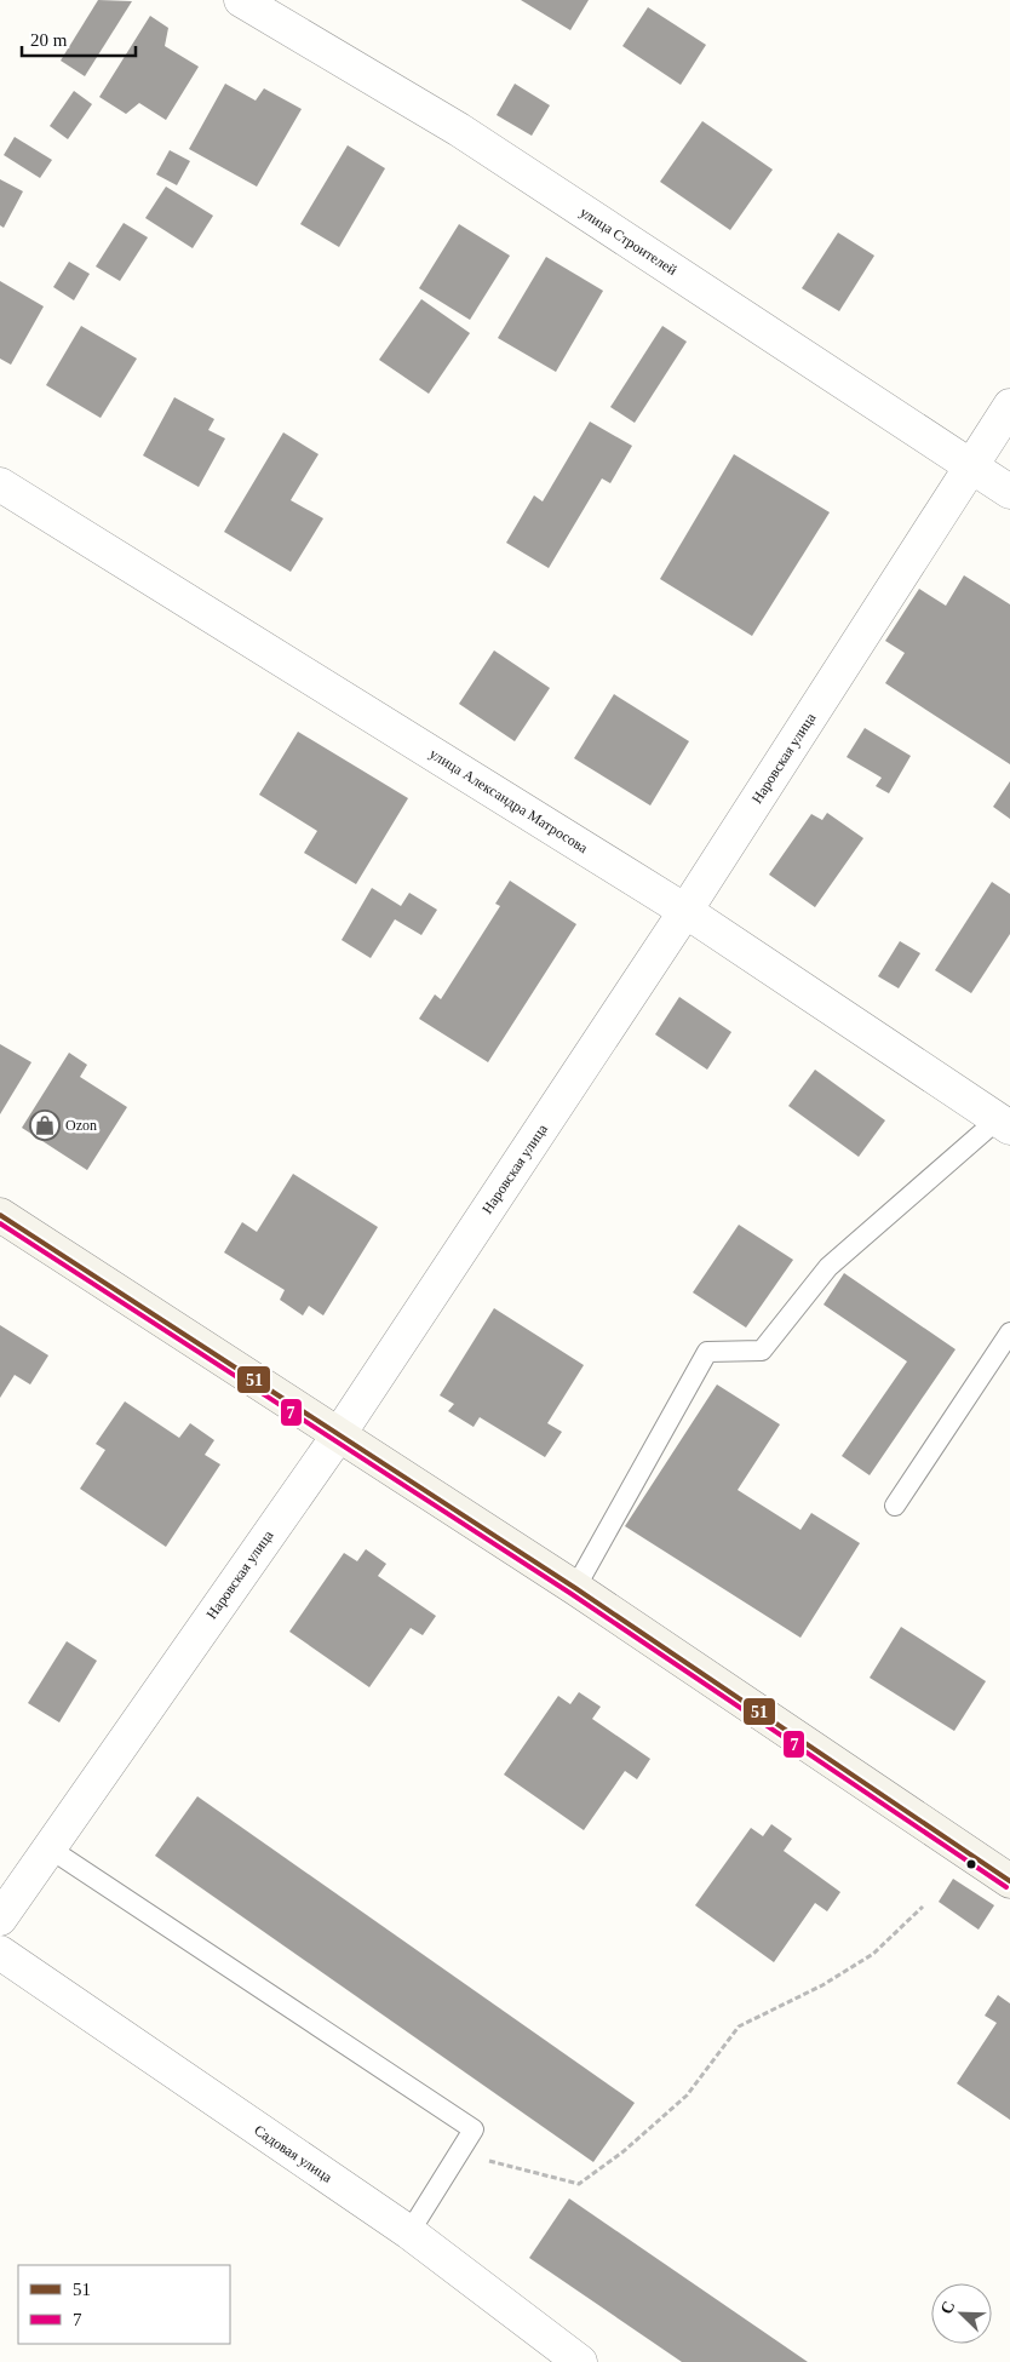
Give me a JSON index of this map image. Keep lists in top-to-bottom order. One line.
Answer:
{"streets":{"street":["улица Строителей","Наровская улица","улица Александра Матросова","Садовая улица"]},"crossings":[["улица Строителей","Наровская улица"],["Наровская улица","улица Александра Матросова"]],"places":{"shop":["Ozon"]},"lines":["transit line 51","transit line 7"],"legend":["51","7"],"scale_bar":"20 m","north":"top left"}
